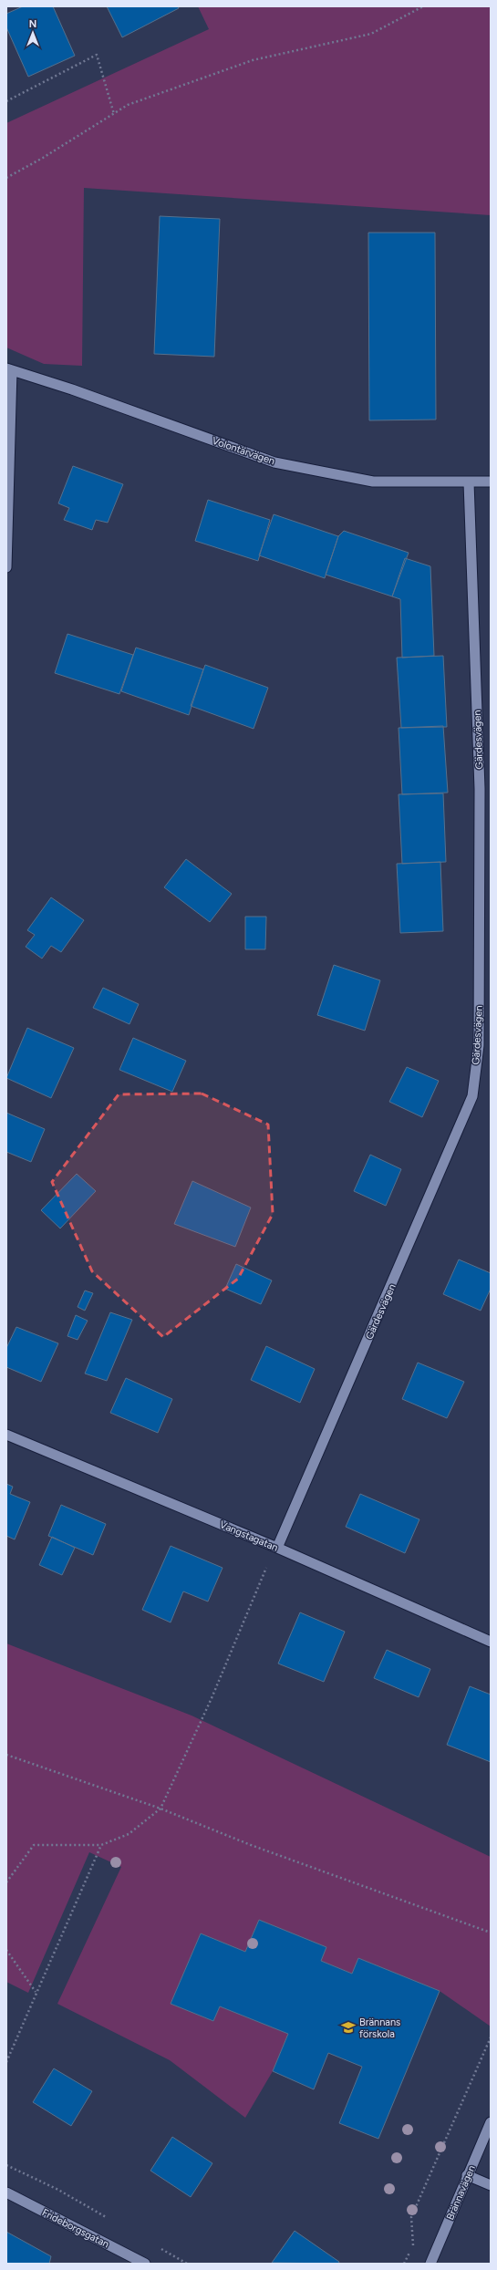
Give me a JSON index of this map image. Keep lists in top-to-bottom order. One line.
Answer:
{"streets":{"street":["Volontärvägen","Gärdesvägen","Vangstagatan","Brännavägen","Frideborgsgatan"]},"crossings":[["Volontärvägen","Gärdesvägen"],["Gärdesvägen","Vangstagatan"]],"places":{"school or university":["Brännans förskola"]},"north":"top"}
